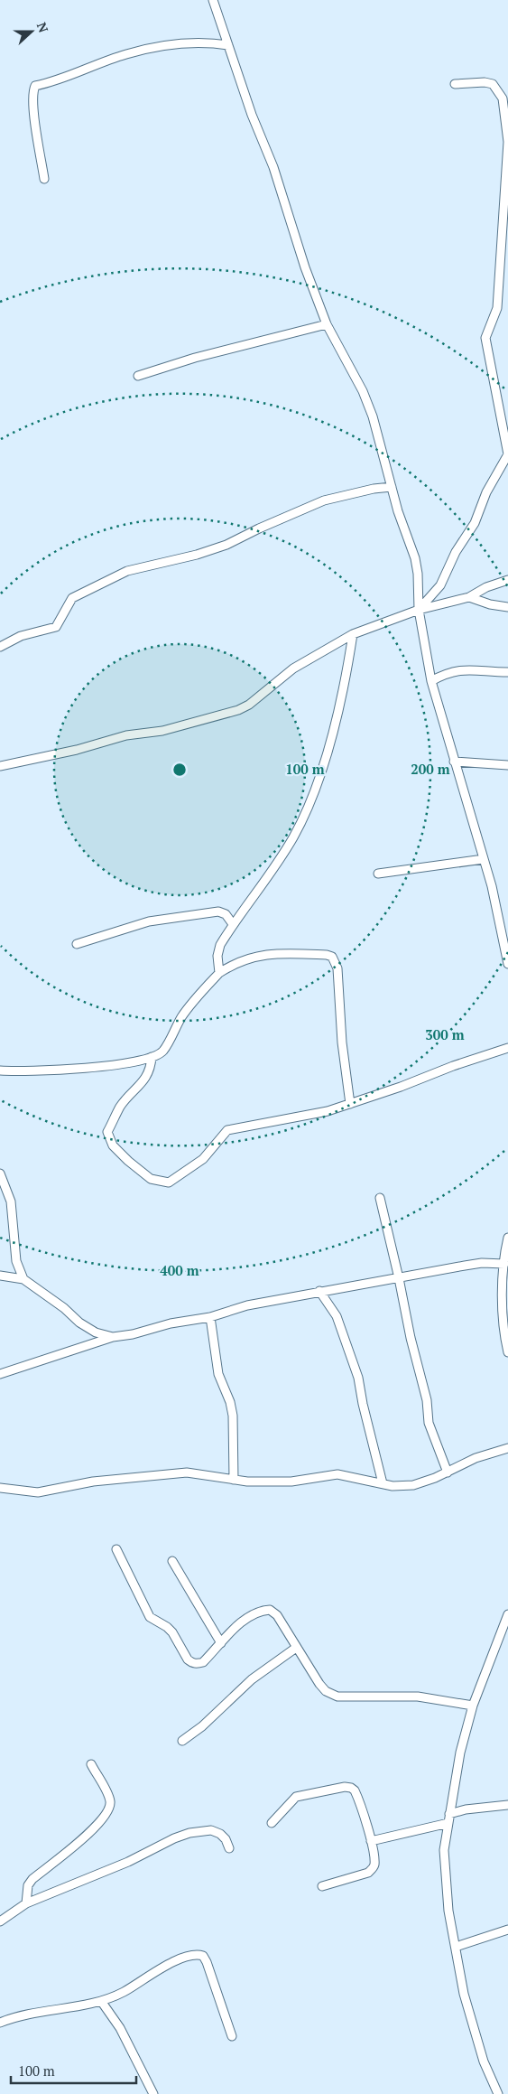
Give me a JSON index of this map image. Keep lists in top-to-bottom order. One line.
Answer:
{"scale_bar":"100 m","north":"right","rings":["100 m","200 m","300 m","400 m"]}
